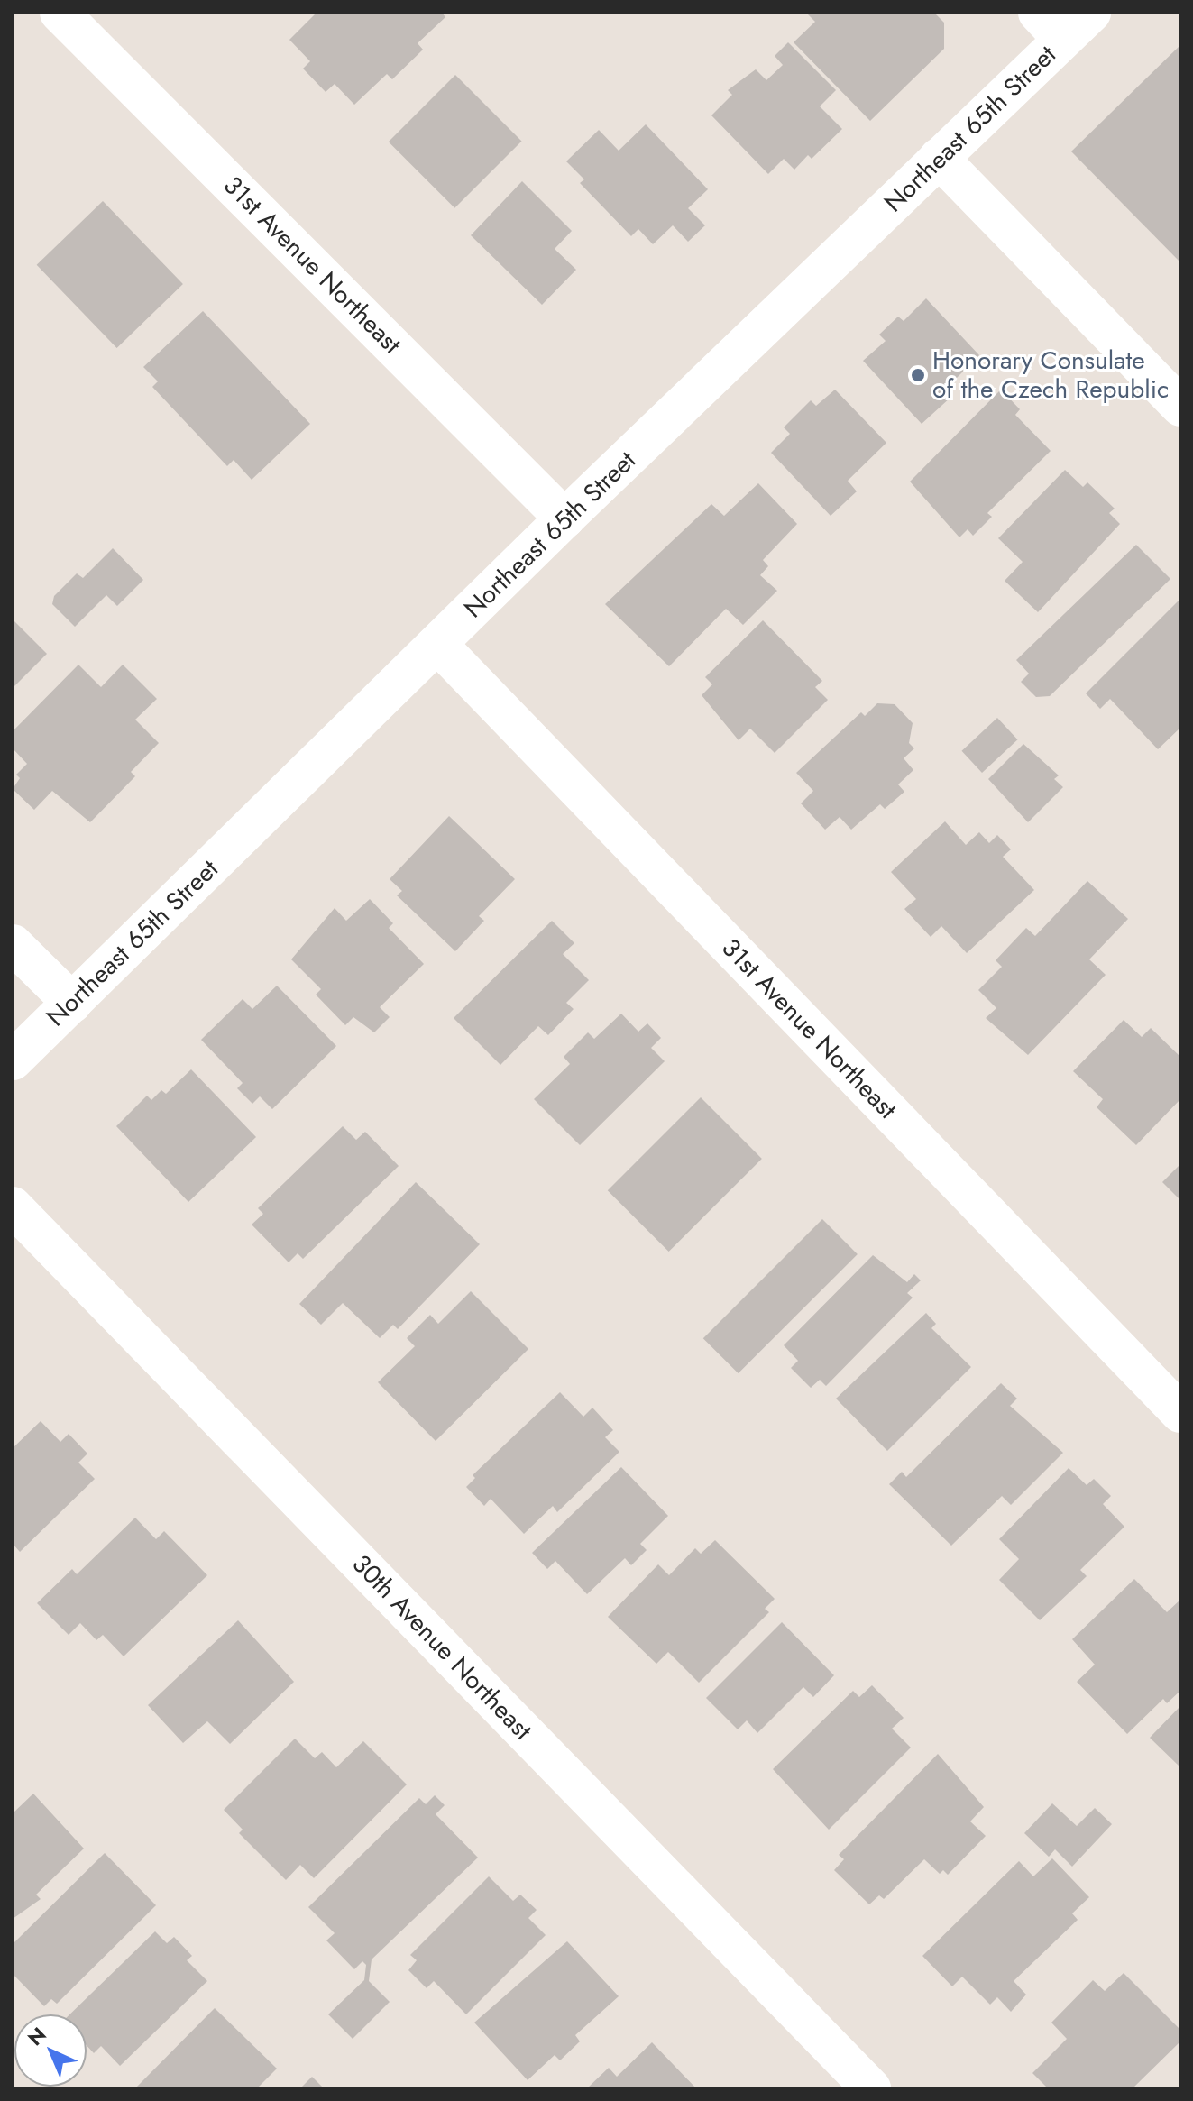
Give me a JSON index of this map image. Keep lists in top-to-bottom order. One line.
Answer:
{"streets":{"street":["Northeast 65th Street","31st Avenue Northeast","30th Avenue Northeast"]},"crossings":[["Northeast 65th Street","31st Avenue Northeast"]],"places":["Honorary Consulate of the Czech Republic"],"north":"top left"}
